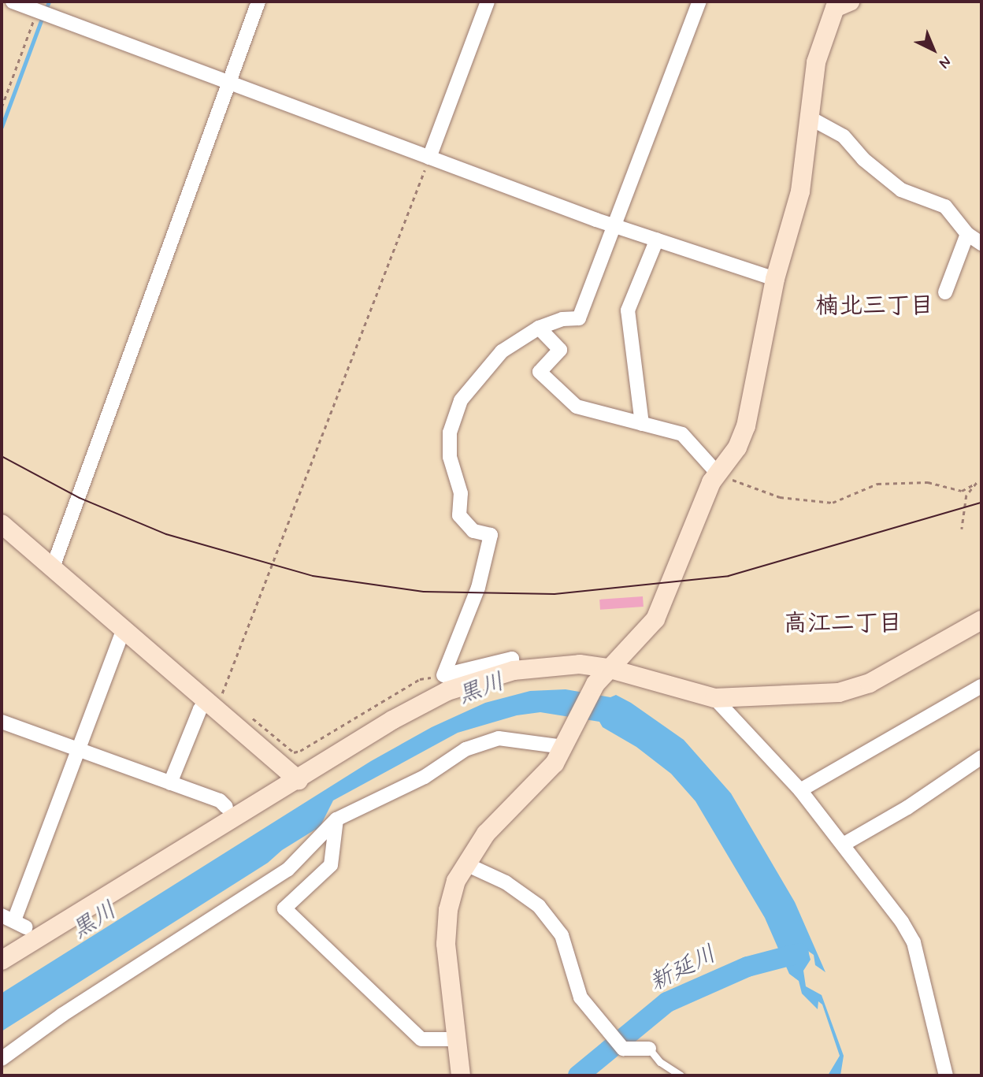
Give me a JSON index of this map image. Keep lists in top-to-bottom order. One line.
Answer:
{"districts":["楠北三丁目","高江二丁目"],"water":["黒川","新延川"],"north":"bottom right"}
